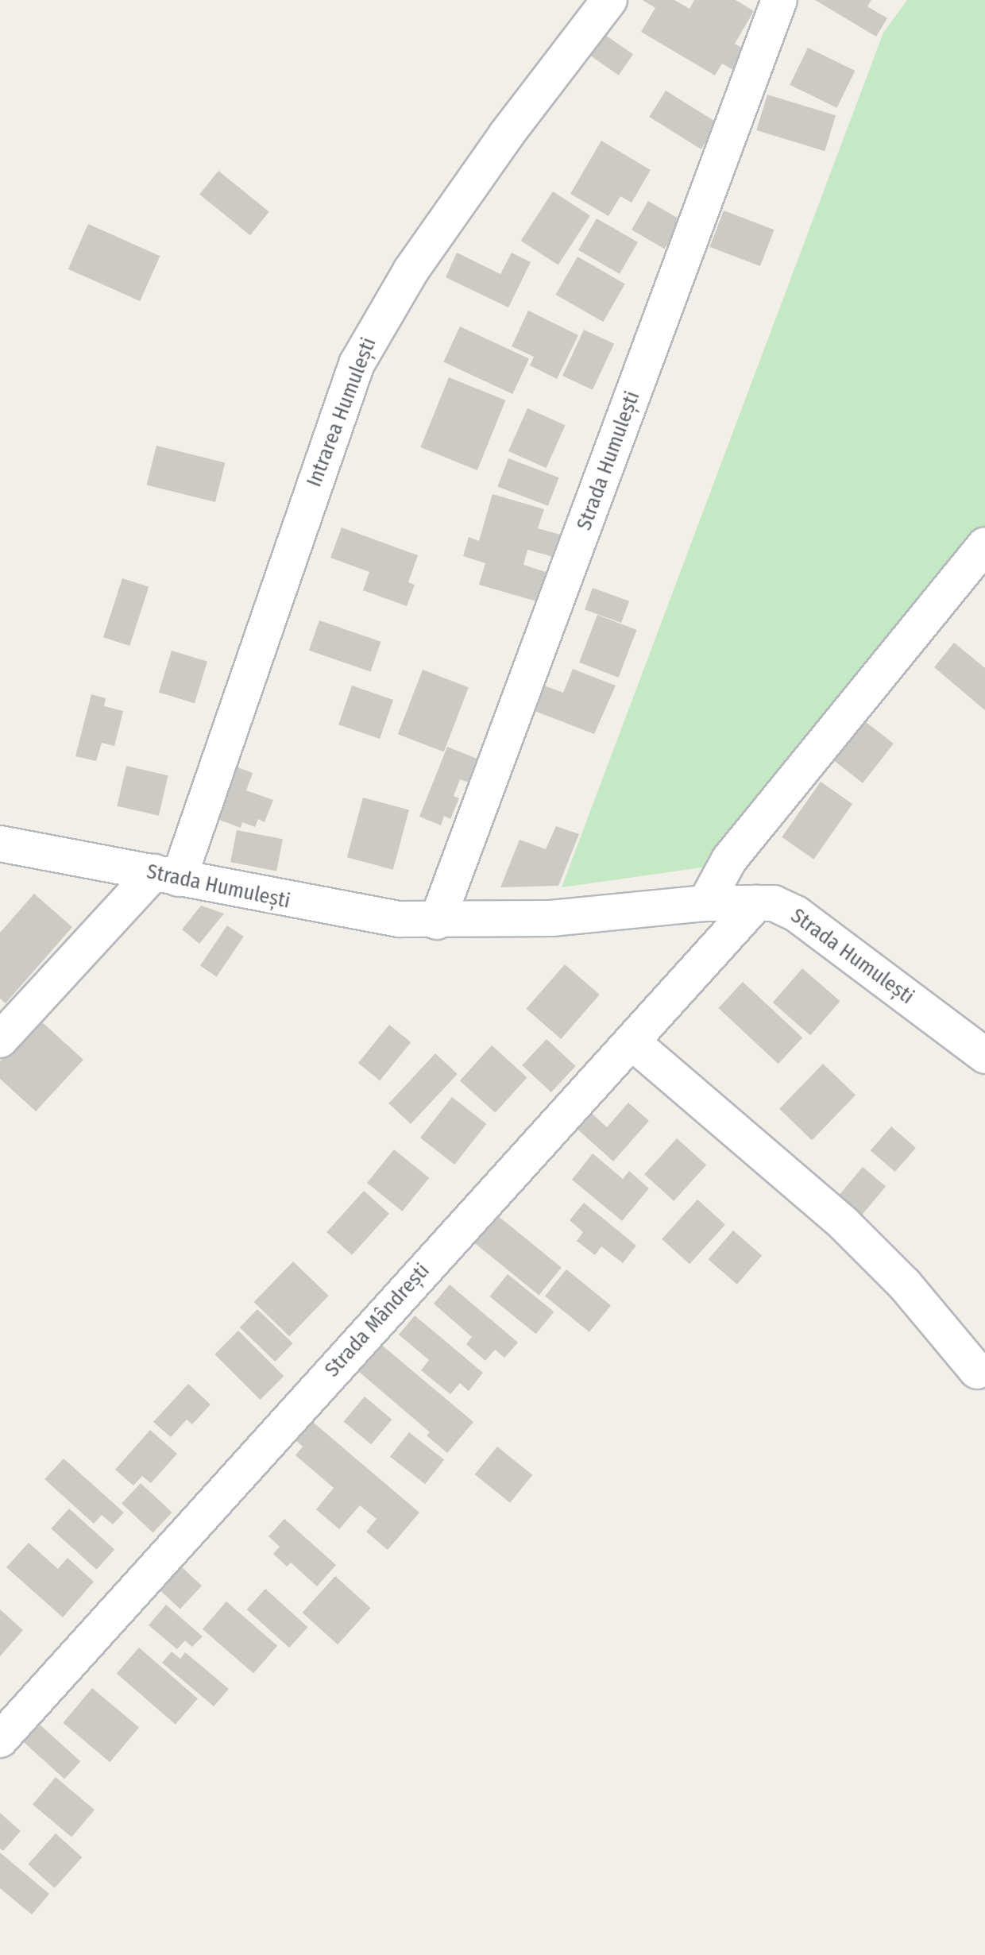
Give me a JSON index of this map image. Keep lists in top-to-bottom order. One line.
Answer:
{"streets":{"street":["Intrarea Humulești","Strada Humulești","Strada Mândrești"]},"crossings":[["Intrarea Humulești","Strada Humulești"],["Strada Humulești","Strada Mândrești"]]}
